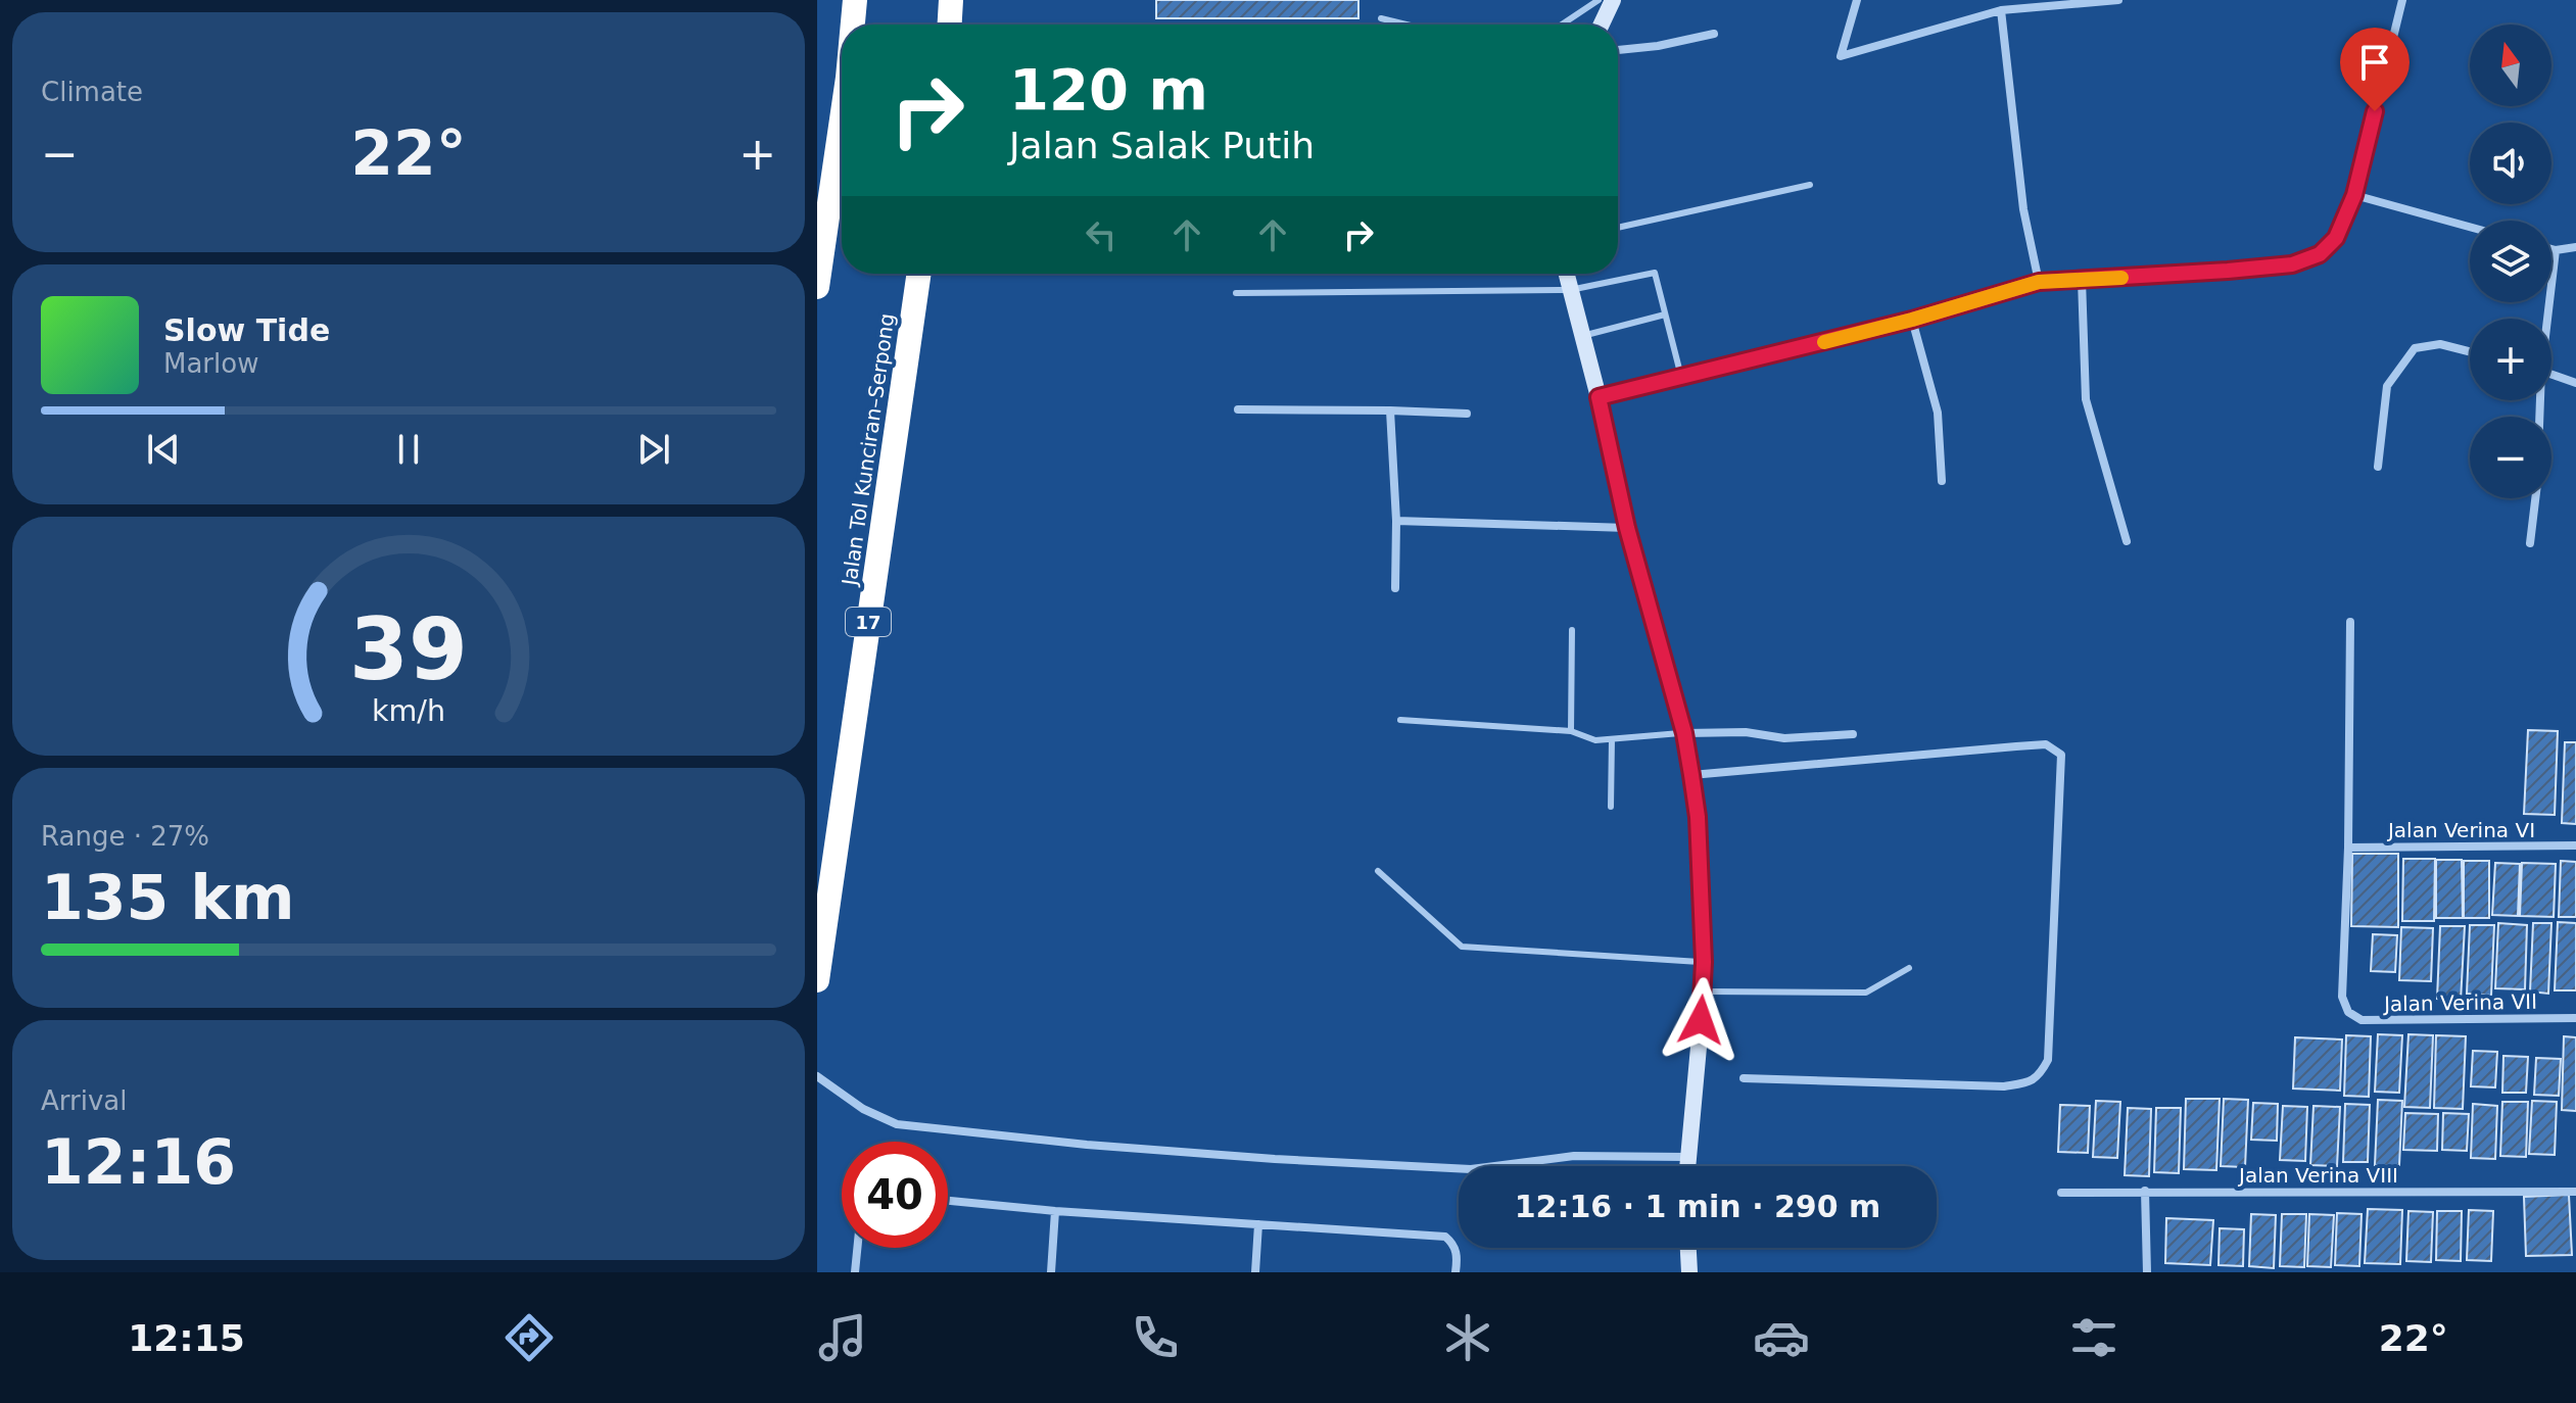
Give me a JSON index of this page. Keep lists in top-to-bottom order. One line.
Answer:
{"streets":{"highway":["Jalan Tol Kunciran–Serpong","17"],"street":["Jalan Verina VI","Jalan Verina VII","Jalan Verina VIII"]},"crossings":[["Jalan Verina VI","Jalan Verina VII"]],"north":"top","page":{"tile":["Climate",["Range · 27%","135 km"],["Arrival","12:16"]],"map_buttons":["+","−"],"turn":["120 m","Jalan Salak Putih"],"heat":["−","22°","+"],"song":["Slow Tide","Marlow"],"limit":"40","trip":"12:16 · 1 min · 290 m","tabs":["12:15","22°"],"gauge":["39","km/h"]}}
